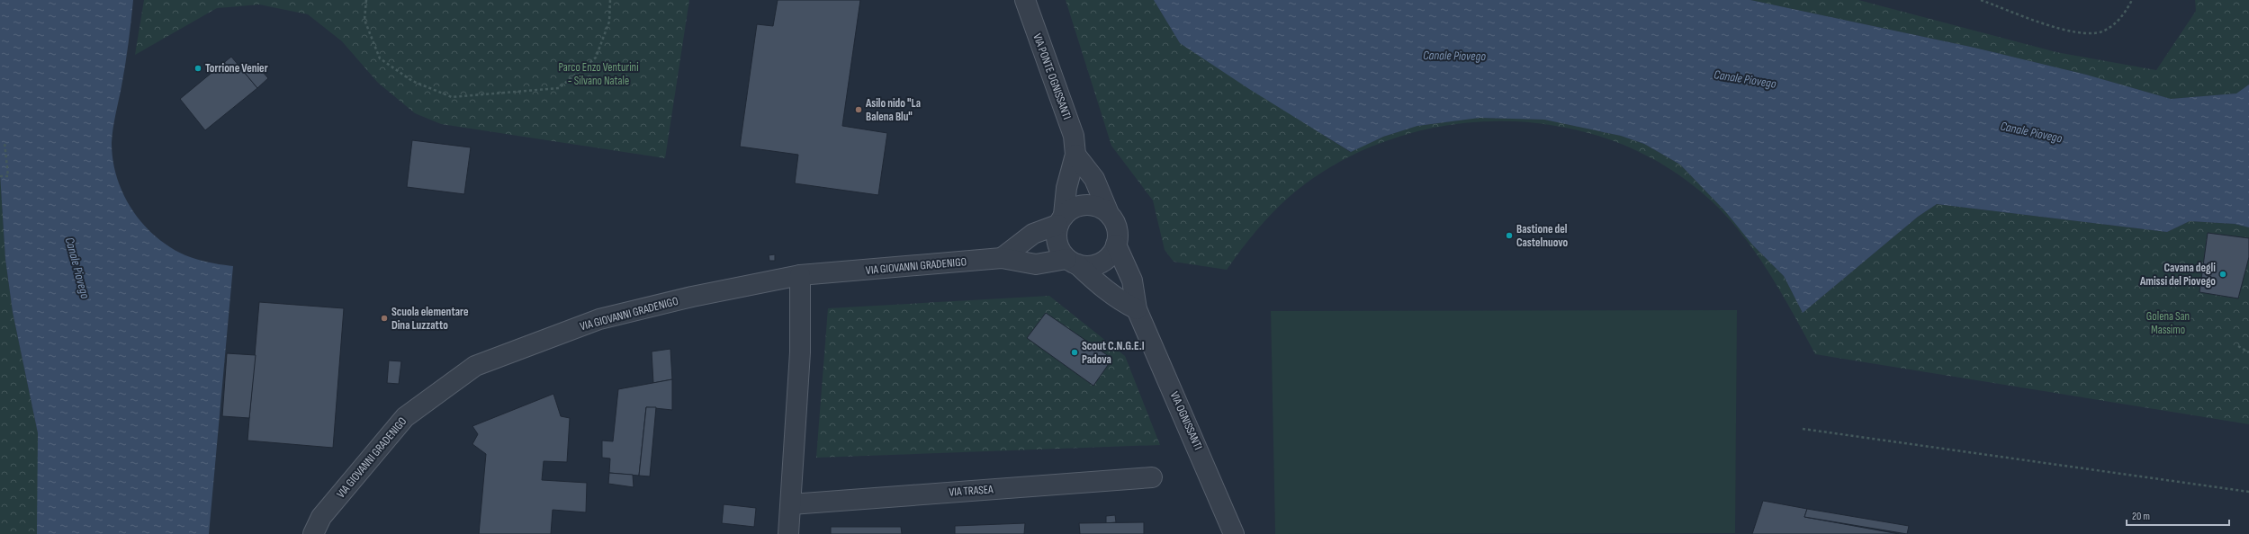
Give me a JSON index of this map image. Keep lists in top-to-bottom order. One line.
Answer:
{"streets":{"street":["VIA PONTE OGNISSANTI","VIA GIOVANNI GRADENIGO","VIA OGNISSANTI","VIA TRASEA"]},"crossings":[["VIA PONTE OGNISSANTI","VIA GIOVANNI GRADENIGO"],["VIA PONTE OGNISSANTI","VIA OGNISSANTI"],["VIA GIOVANNI GRADENIGO","VIA OGNISSANTI"]],"water":["Canale Piovego"],"parks":["Parco Enzo Venturini - Silvano Natale","Golena San Massimo"],"places":["Torrione Venier","Asilo nido \"La Balena Blu\"","Bastione del Castelnuovo","Cavana degli Amissi del Piovego","Scuola elementare Dina Luzzatto","Scout C.N.G.E.I Padova"],"scale_bar":"20 m"}
